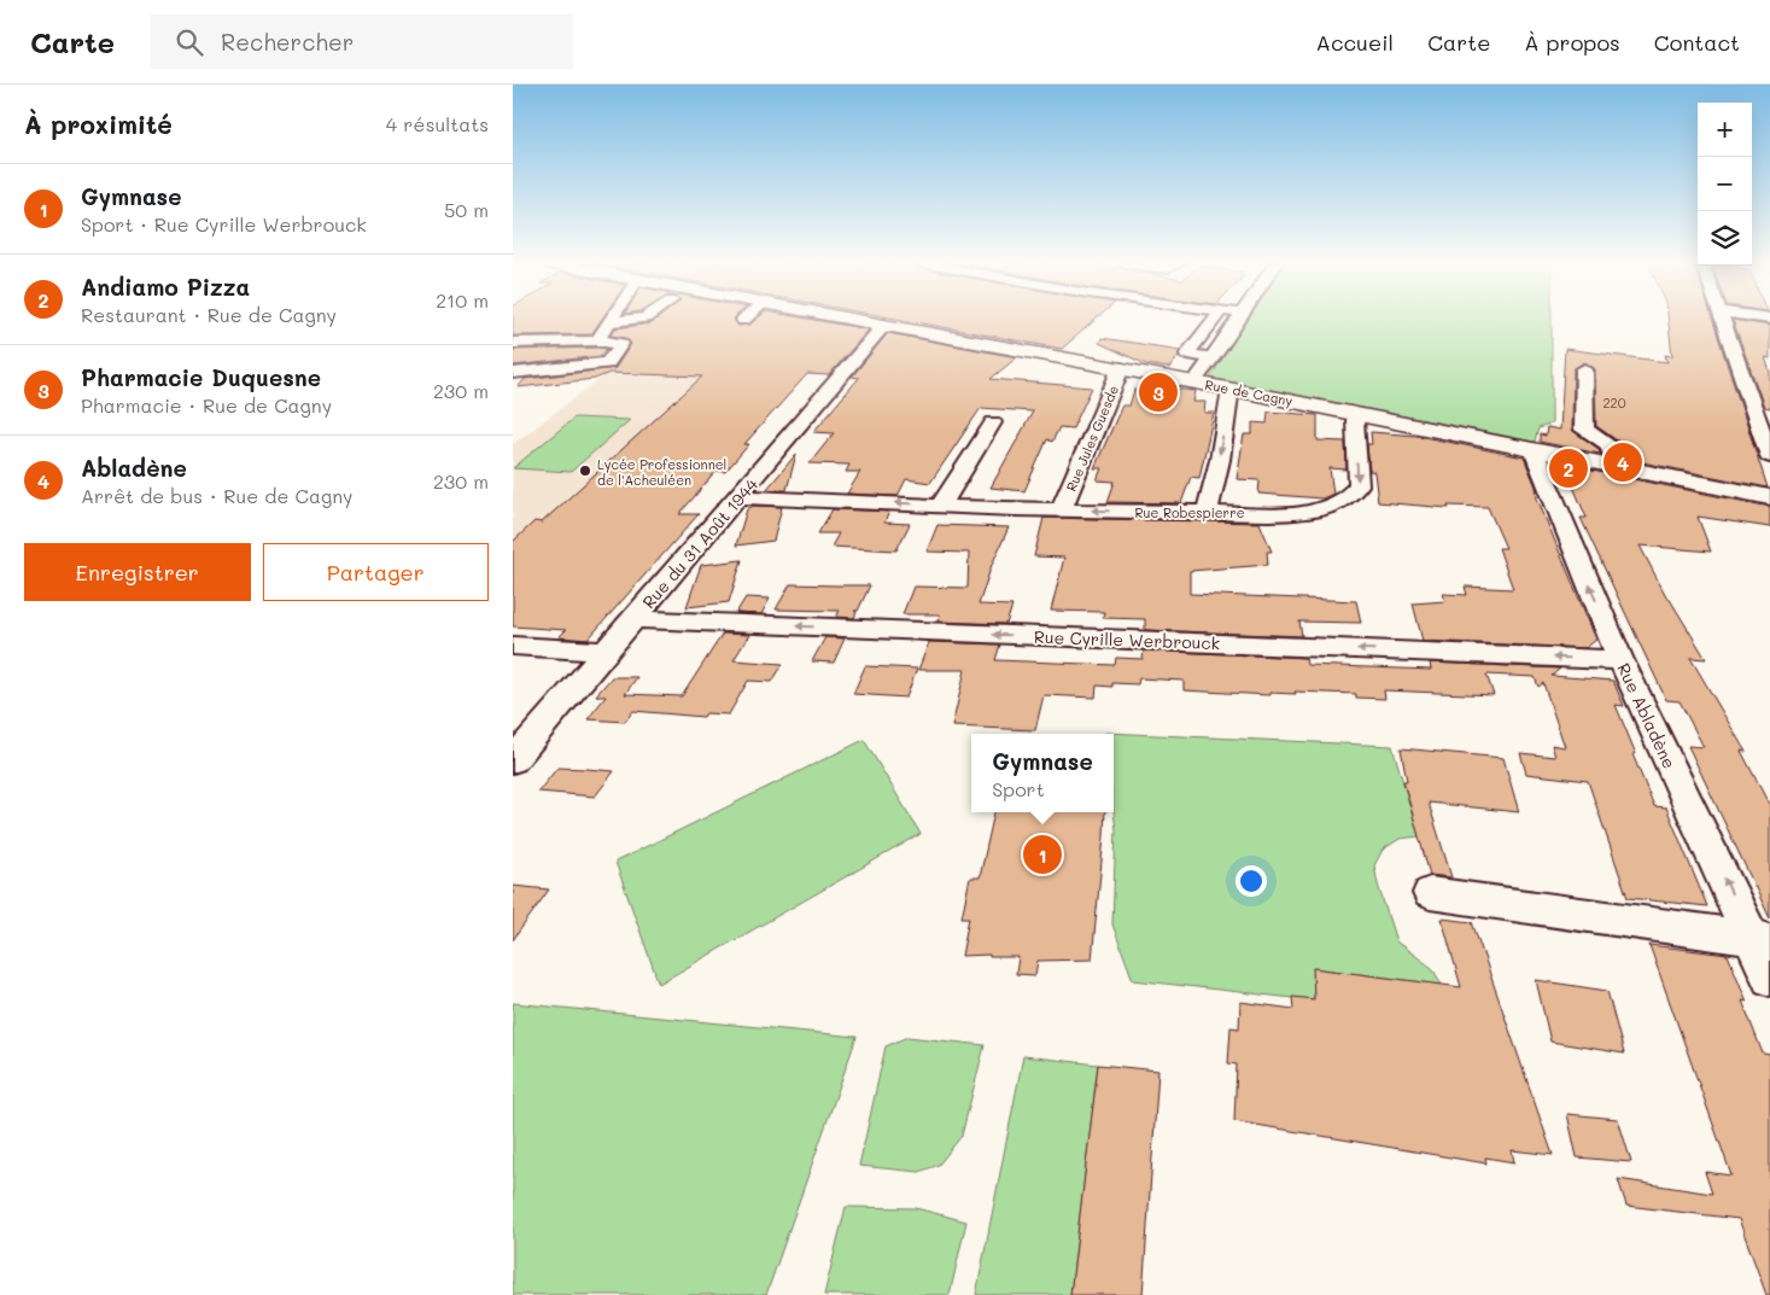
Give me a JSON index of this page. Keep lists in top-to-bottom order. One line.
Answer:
{"streets":{"main road":["Rue de Cagny"],"street":["Rue Jules Guesde","Rue Robespierre","Rue du 31 Août 1944","Rue Cyrille Werbrouck","Rue Abladène"]},"crossings":[["Rue de Cagny","Rue Jules Guesde"],["Rue de Cagny","Rue Robespierre"],["Rue de Cagny","Rue du 31 Août 1944"],["Rue de Cagny","Rue Abladène"],["Rue Jules Guesde","Rue Robespierre"],["Rue Robespierre","Rue du 31 Août 1944"],["Rue du 31 Août 1944","Rue Cyrille Werbrouck"],["Rue Cyrille Werbrouck","Rue Abladène"]],"one_way":["Rue Robespierre","Rue Cyrille Werbrouck","Rue Abladène"],"places":["Lycée Professionnel de l'Acheuléen"],"house_numbers":["220"],"page":{"header":"Carte","search":"Rechercher","nav":["Accueil","Carte","À propos","Contact"],"heading":["À proximité","4 résultats"],"map_buttons":["+","−"],"list":[{"mark":"1","name":"Gymnase","note":"Sport · Rue Cyrille Werbrouck","value":"50 m"},{"mark":"2","name":"Andiamo Pizza","note":"Restaurant · Rue de Cagny","value":"210 m"},{"mark":"3","name":"Pharmacie Duquesne","note":"Pharmacie · Rue de Cagny","value":"230 m"},{"mark":"4","name":"Abladène","note":"Arrêt de bus · Rue de Cagny","value":"230 m"}],"pins":["3","4","2","1"],"buttons":["Enregistrer","Partager"],"popup":["Gymnase","Sport"]}}
